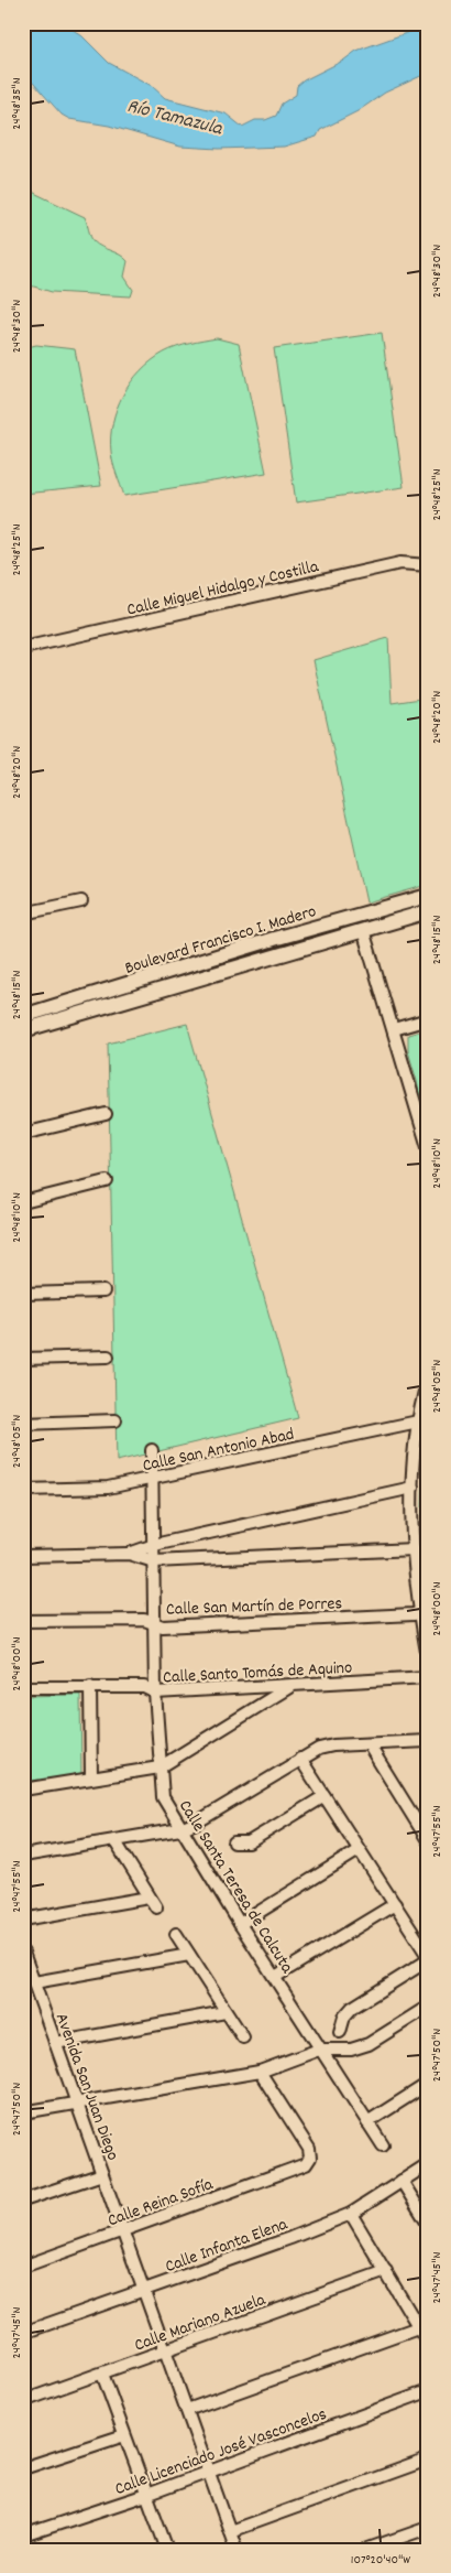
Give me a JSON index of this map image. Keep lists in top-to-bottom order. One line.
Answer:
{"streets":{"main road":["Boulevard Francisco I. Madero"],"street":["Calle Miguel Hidalgo y Costilla","Calle San Antonio Abad","Calle San Martín de Porres","Calle Santo Tomás de Aquino","Calle Santa Teresa de Calcuta","Avenida San Juan Diego","Calle Reina Sofía","Calle Infanta Elena","Calle Mariano Azuela","Calle Licenciado José Vasconcelos"]},"crossings":[["Calle San Antonio Abad","Calle Santa Teresa de Calcuta"],["Calle San Martín de Porres","Calle Santa Teresa de Calcuta"],["Calle Santo Tomás de Aquino","Calle Santa Teresa de Calcuta"],["Avenida San Juan Diego","Calle Reina Sofía"],["Avenida San Juan Diego","Calle Infanta Elena"],["Avenida San Juan Diego","Calle Mariano Azuela"],["Avenida San Juan Diego","Calle Licenciado José Vasconcelos"]],"water":["Río Tamazula"],"coordinates":["24°48'35\"N","24°48'30\"N","24°48'25\"N","24°48'20\"N","24°48'15\"N","24°48'10\"N","24°48'05\"N","24°48'00\"N","24°47'55\"N","24°47'50\"N","24°47'45\"N","107°20'40\"W"]}
